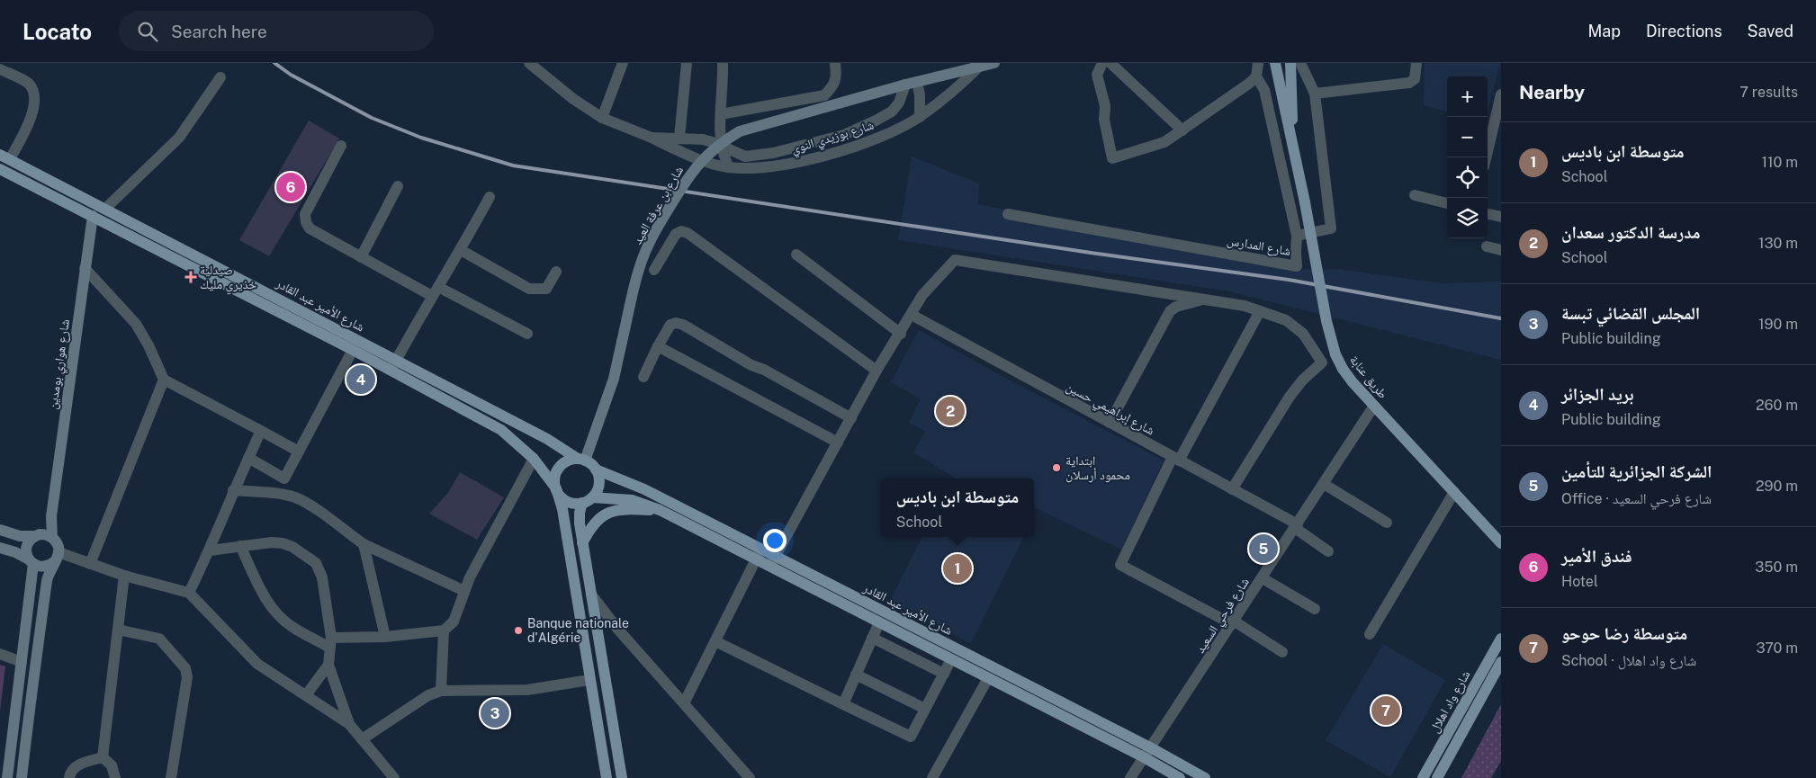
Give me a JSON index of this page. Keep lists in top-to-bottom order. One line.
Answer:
{"streets":{"main road":["شارع بن عرفة العيد","شارع الأمير عبد القادر","شارع هواري بومدين","طريق عنابة","شارع واد اهلال"],"street":["شارع بوزيدي النوي","شارع المدارس","شارع إبراهيمي حسين","شارع فرحي السعيد"]},"crossings":[["شارع بوزيدي النوي","شارع بن عرفة العيد"],["شارع بن عرفة العيد","شارع الأمير عبد القادر"],["شارع الأمير عبد القادر","شارع هواري بومدين"],["شارع الأمير عبد القادر","شارع فرحي السعيد"],["طريق عنابة","شارع فرحي السعيد"],["شارع إبراهيمي حسين","شارع فرحي السعيد"]],"places":{"health":["صيدلية خذيري مليك"],"other":["ابتداية محمود أرسلان","Banque nationale d'Algérie"]},"page":{"header":"Locato","search":"Search here","nav":["Map","Directions","Saved"],"heading":["Nearby","7 results"],"map_buttons":["+","−"],"list":[{"mark":"1","name":"متوسطة ابن باديس","note":"School","value":"110 m"},{"mark":"2","name":"مدرسة الدكتور سعدان","note":"School","value":"130 m"},{"mark":"3","name":"المجلس القضائي تبسة","note":"Public building","value":"190 m"},{"mark":"4","name":"بريد الجزائر","note":"Public building","value":"260 m"},{"mark":"5","name":"الشركة الجزائرية للتأمين","note":"Office · شارع فرحي السعيد","value":"290 m"},{"mark":"6","name":"فندق الأمير","note":"Hotel","value":"350 m"},{"mark":"7","name":"متوسطة رضا حوحو","note":"School · شارع واد اهلال","value":"370 m"}],"pins":["6","4","2","5","1","7","3"],"popup":["متوسطة ابن باديس","School"]}}
